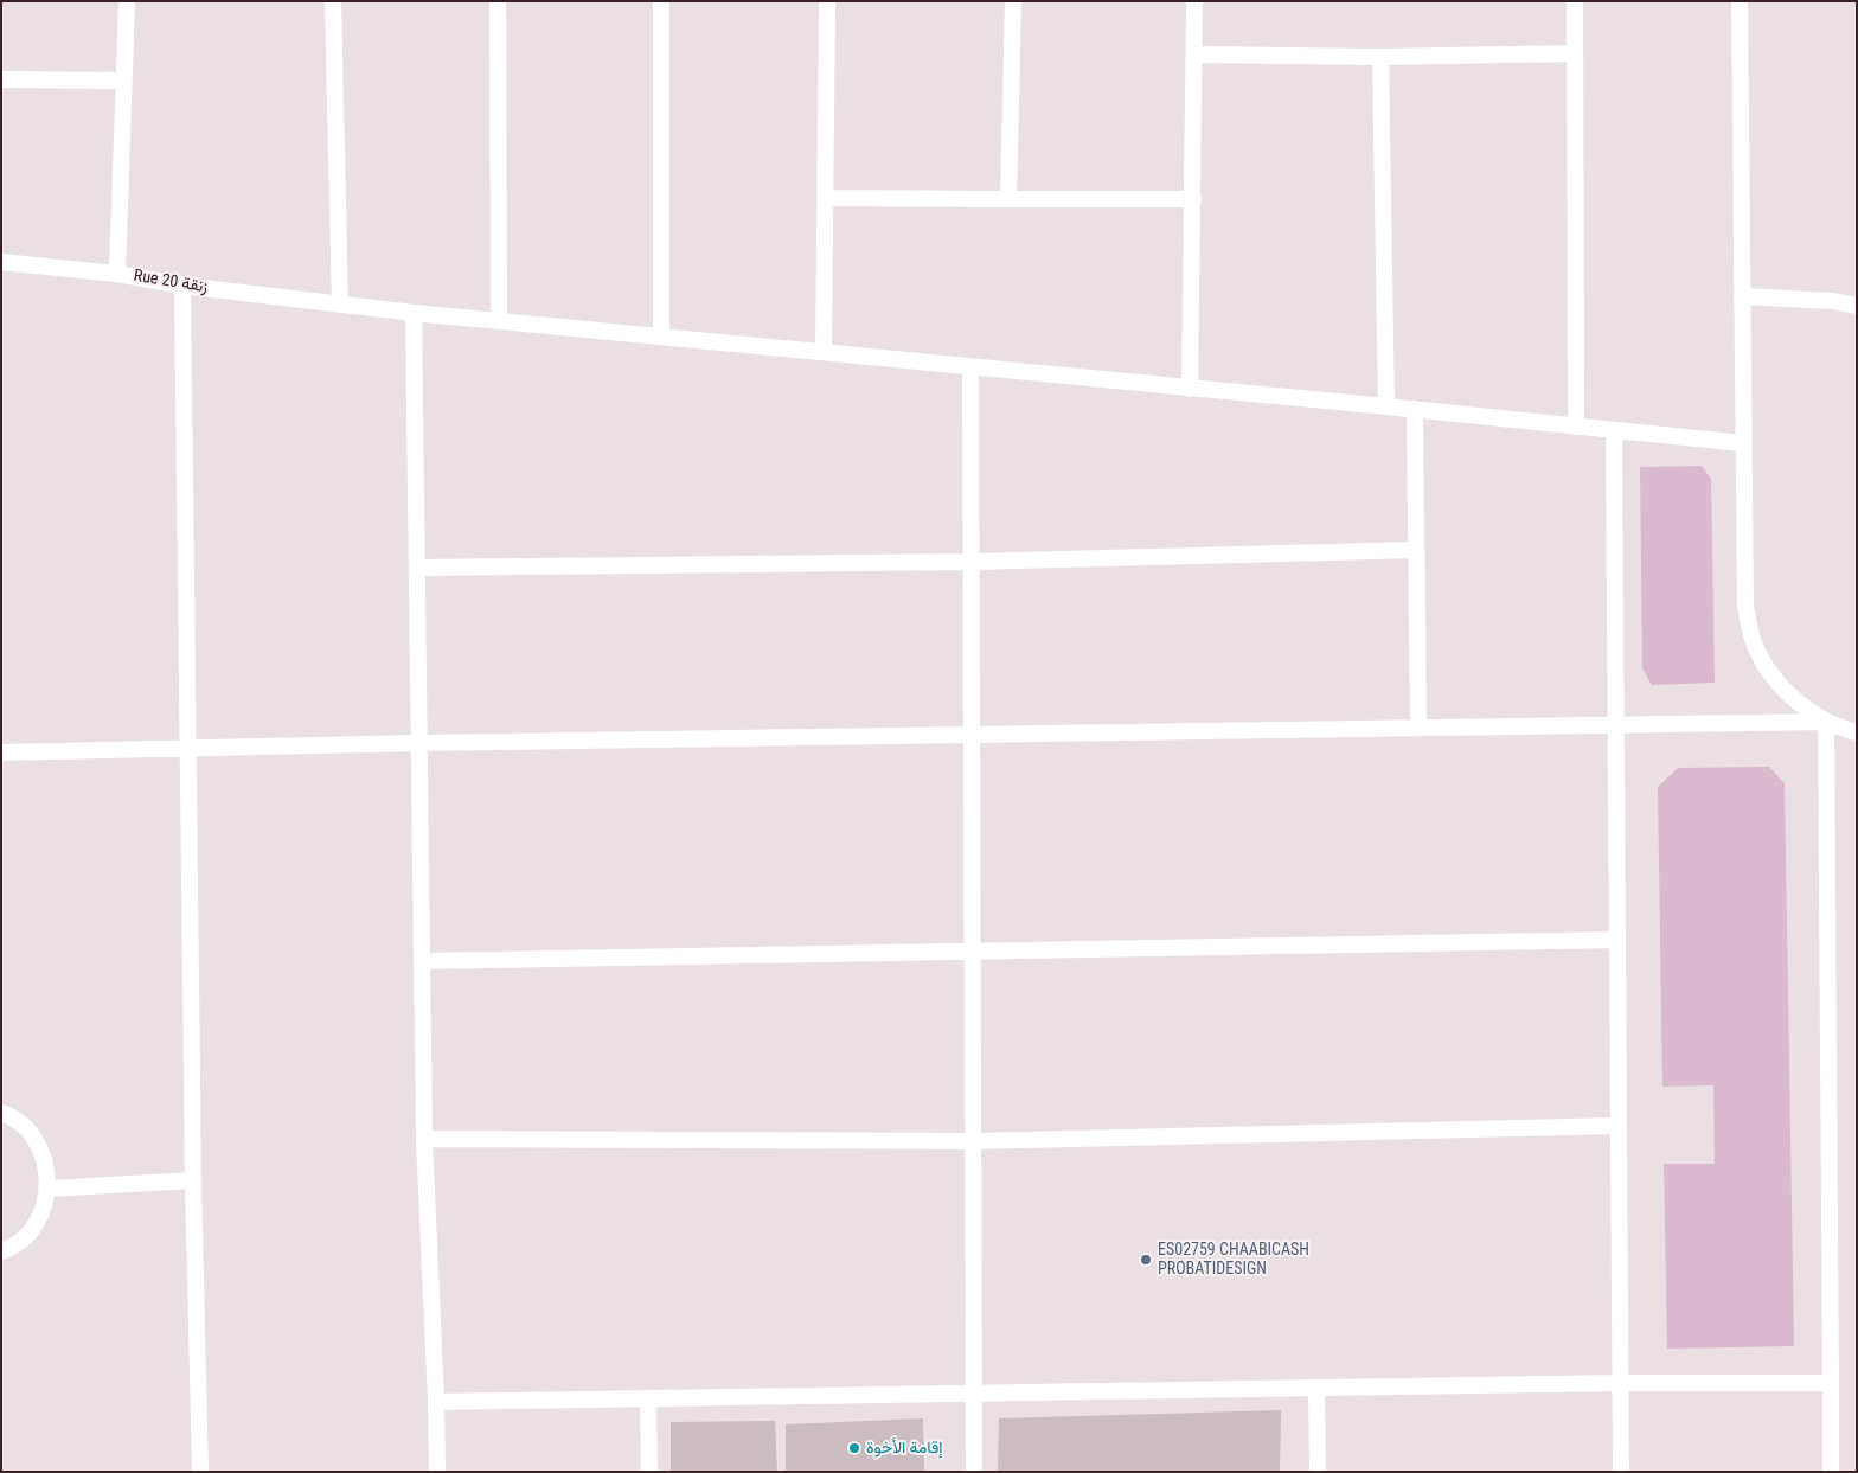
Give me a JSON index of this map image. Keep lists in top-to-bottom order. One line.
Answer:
{"streets":{"street":["Rue 20 زنقة"]},"places":["ES02759 CHAABICASH PROBATIDESIGN","إقامة الأخوة"]}
